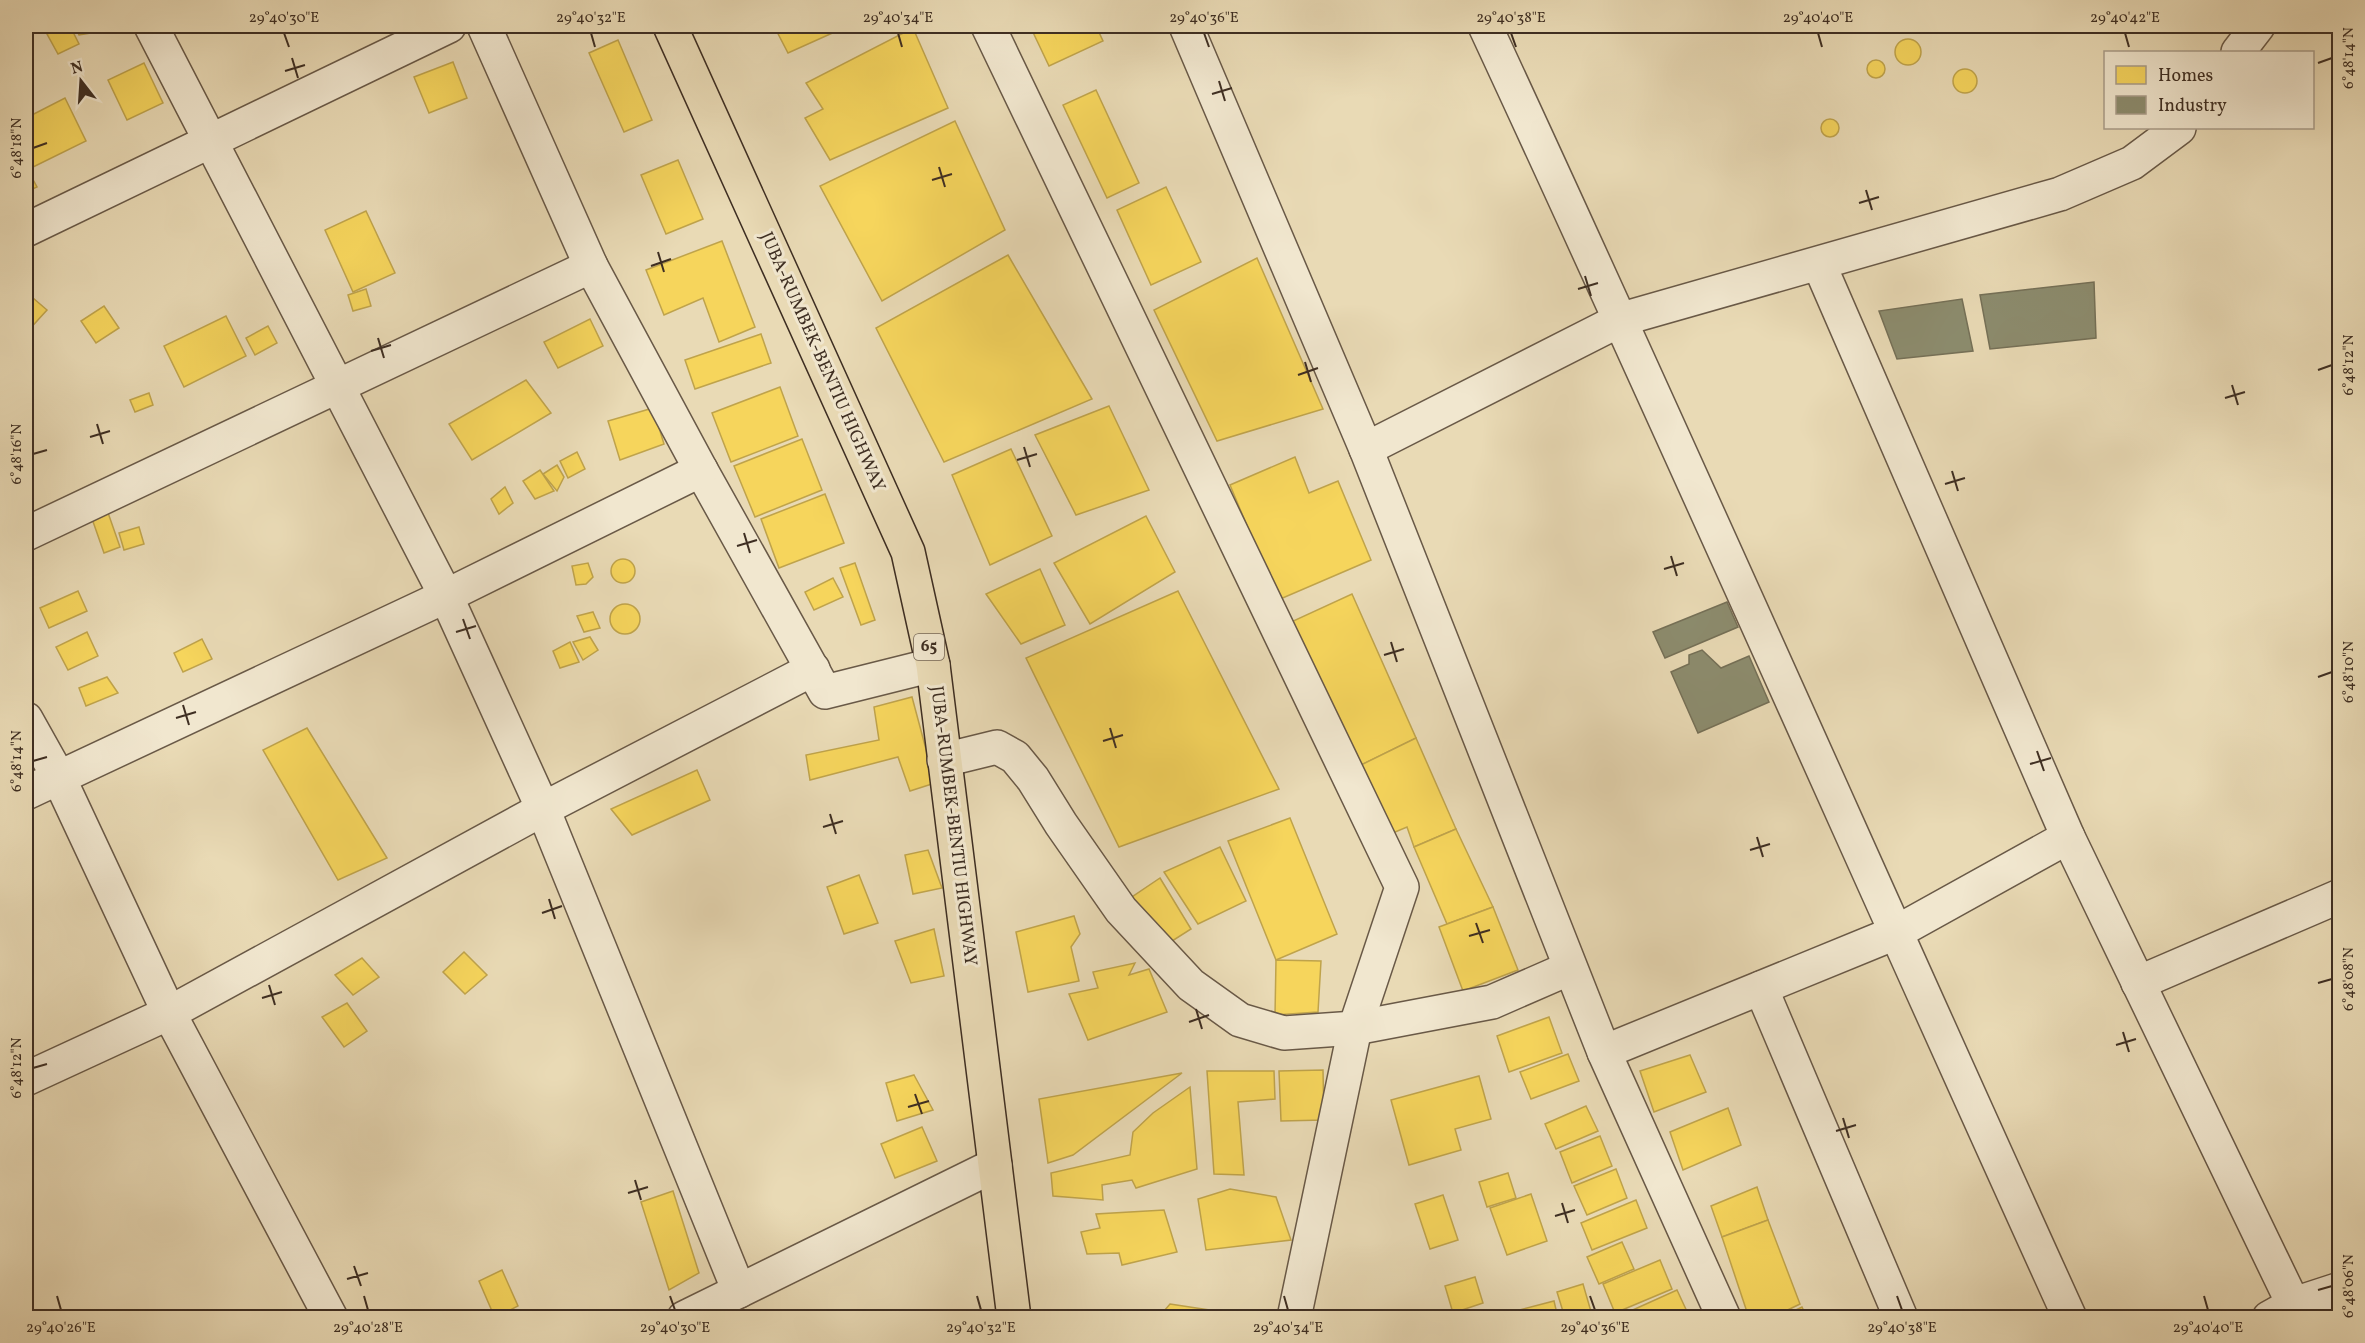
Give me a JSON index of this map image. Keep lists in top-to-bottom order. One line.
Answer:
{"streets":{"main road":["JUBA-RUMBEK-BENTIU HIGHWAY","65"]},"legend":["Homes","Industry"],"north":"top","coordinates":["29°40'30\"E","29°40'32\"E","29°40'34\"E","29°40'36\"E","29°40'38\"E","29°40'40\"E","29°40'42\"E","6°48'14\"N","6°48'18\"N","6°48'12\"N","6°48'16\"N","6°48'10\"N","6°48'08\"N","6°48'06\"N","29°40'26\"E","29°40'28\"E"]}
